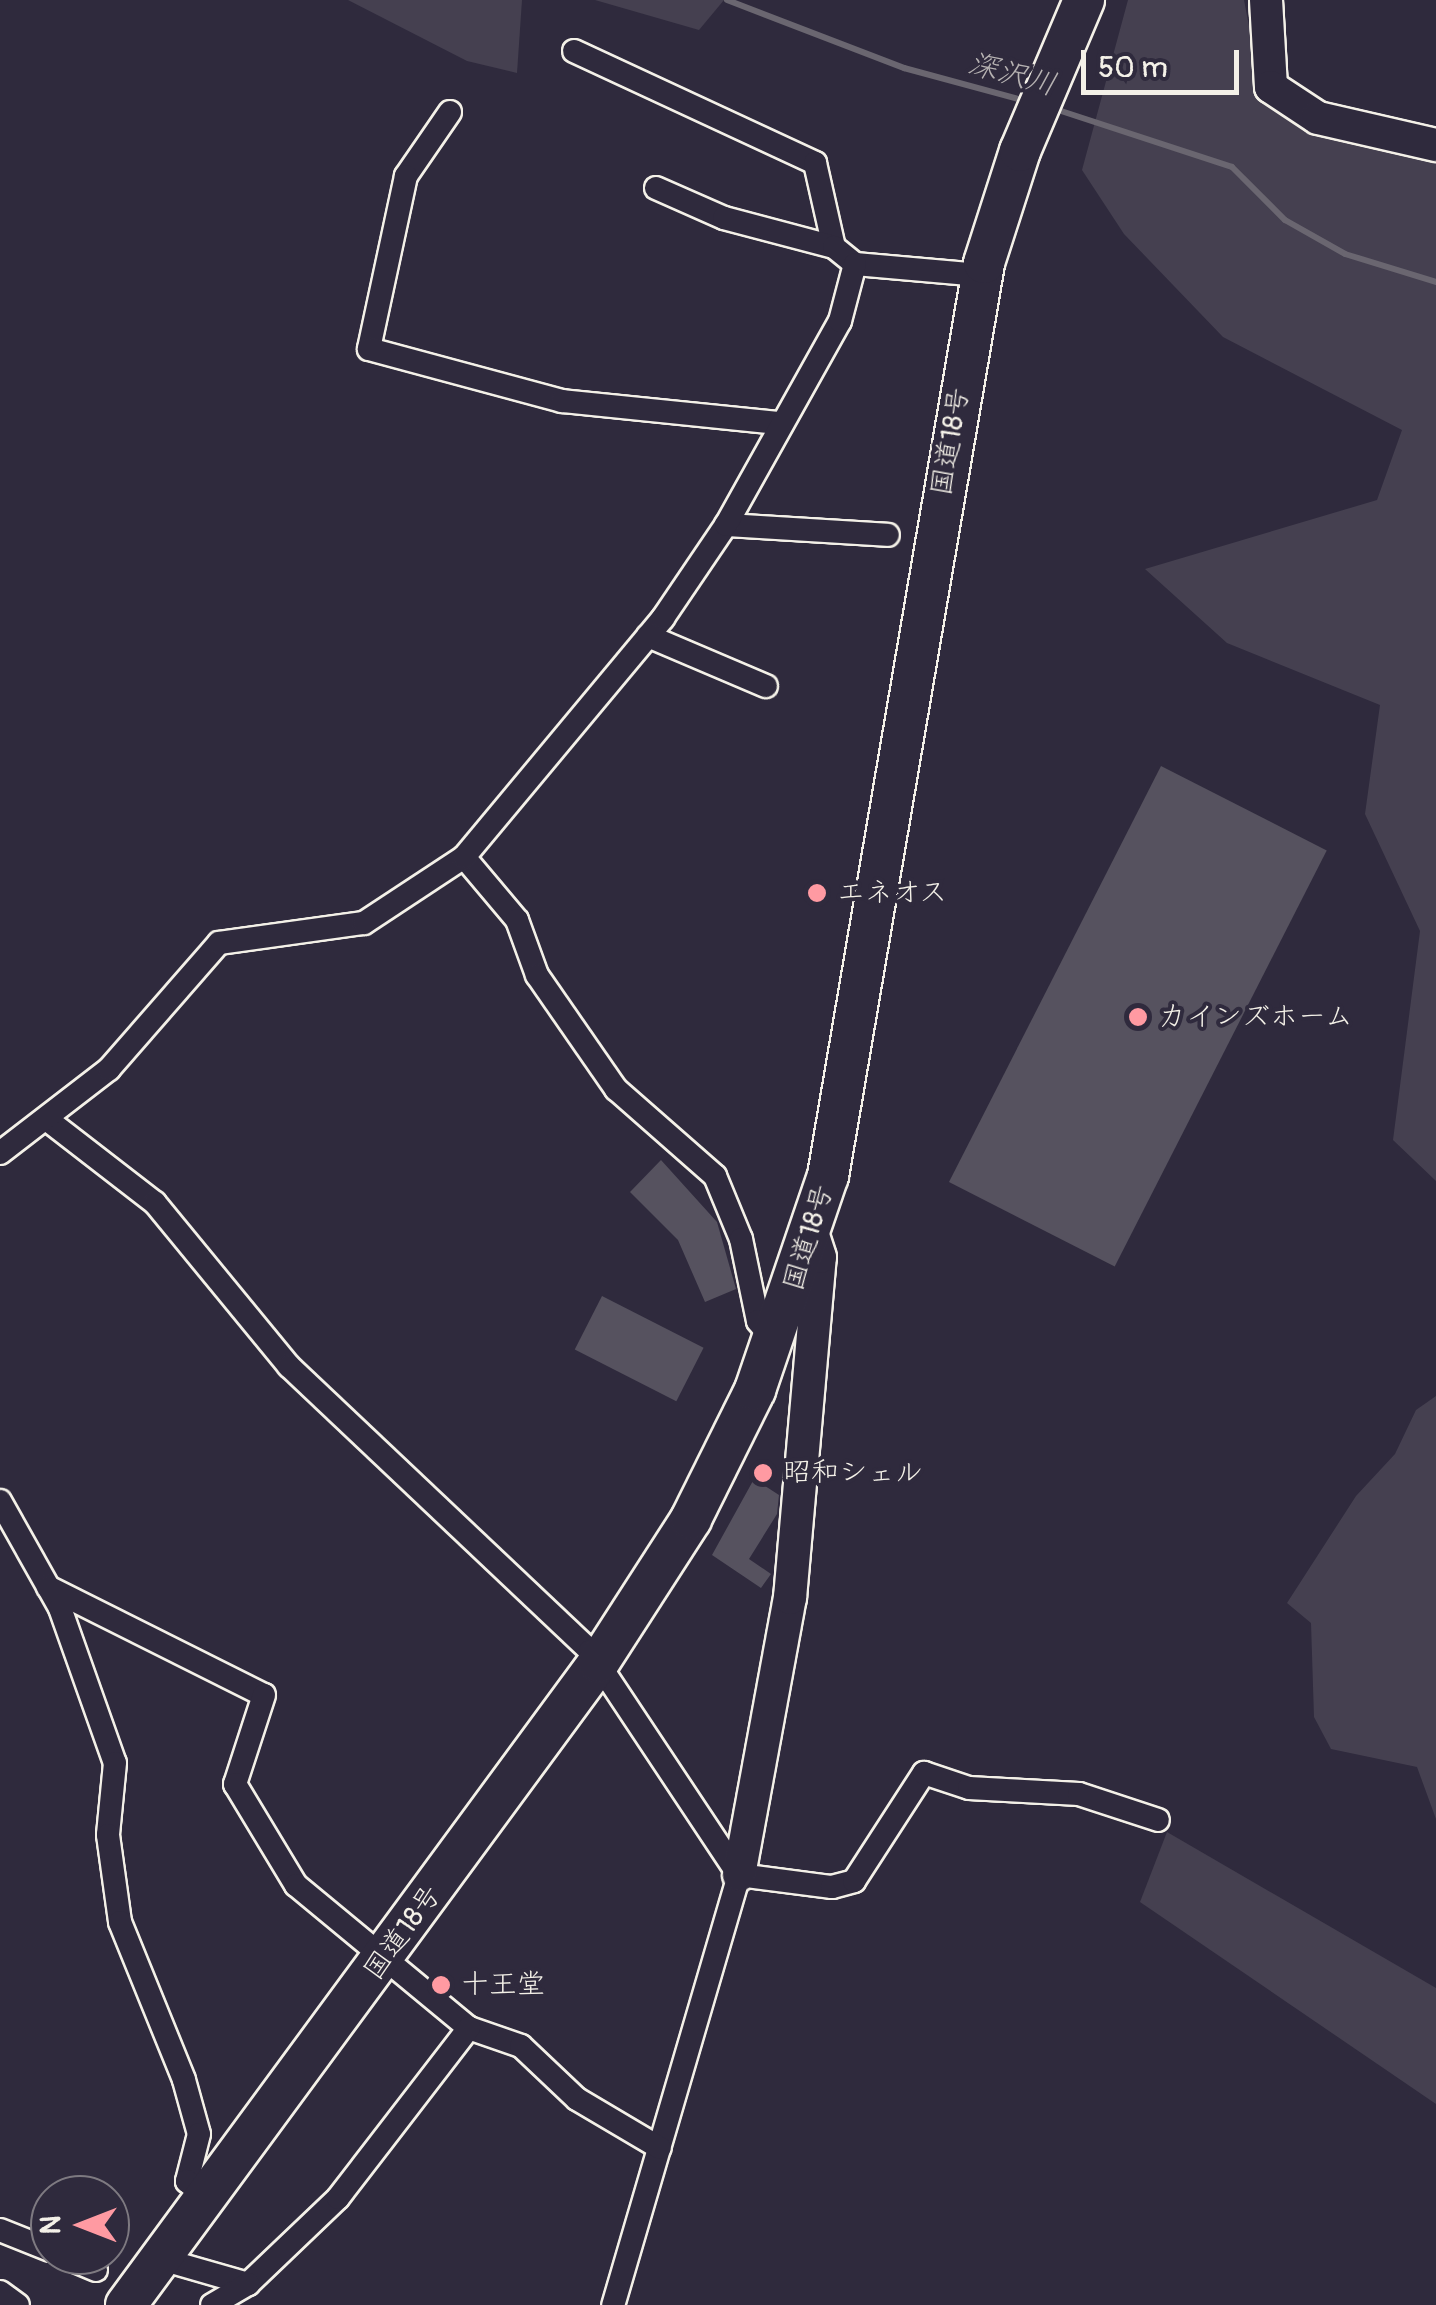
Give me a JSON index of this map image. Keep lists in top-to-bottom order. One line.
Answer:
{"streets":{"highway":["国道18号"]},"water":["深沢川"],"places":["エネオス","カインズホーム","昭和シェル","十王堂"],"scale_bar":"50 m","north":"left"}
